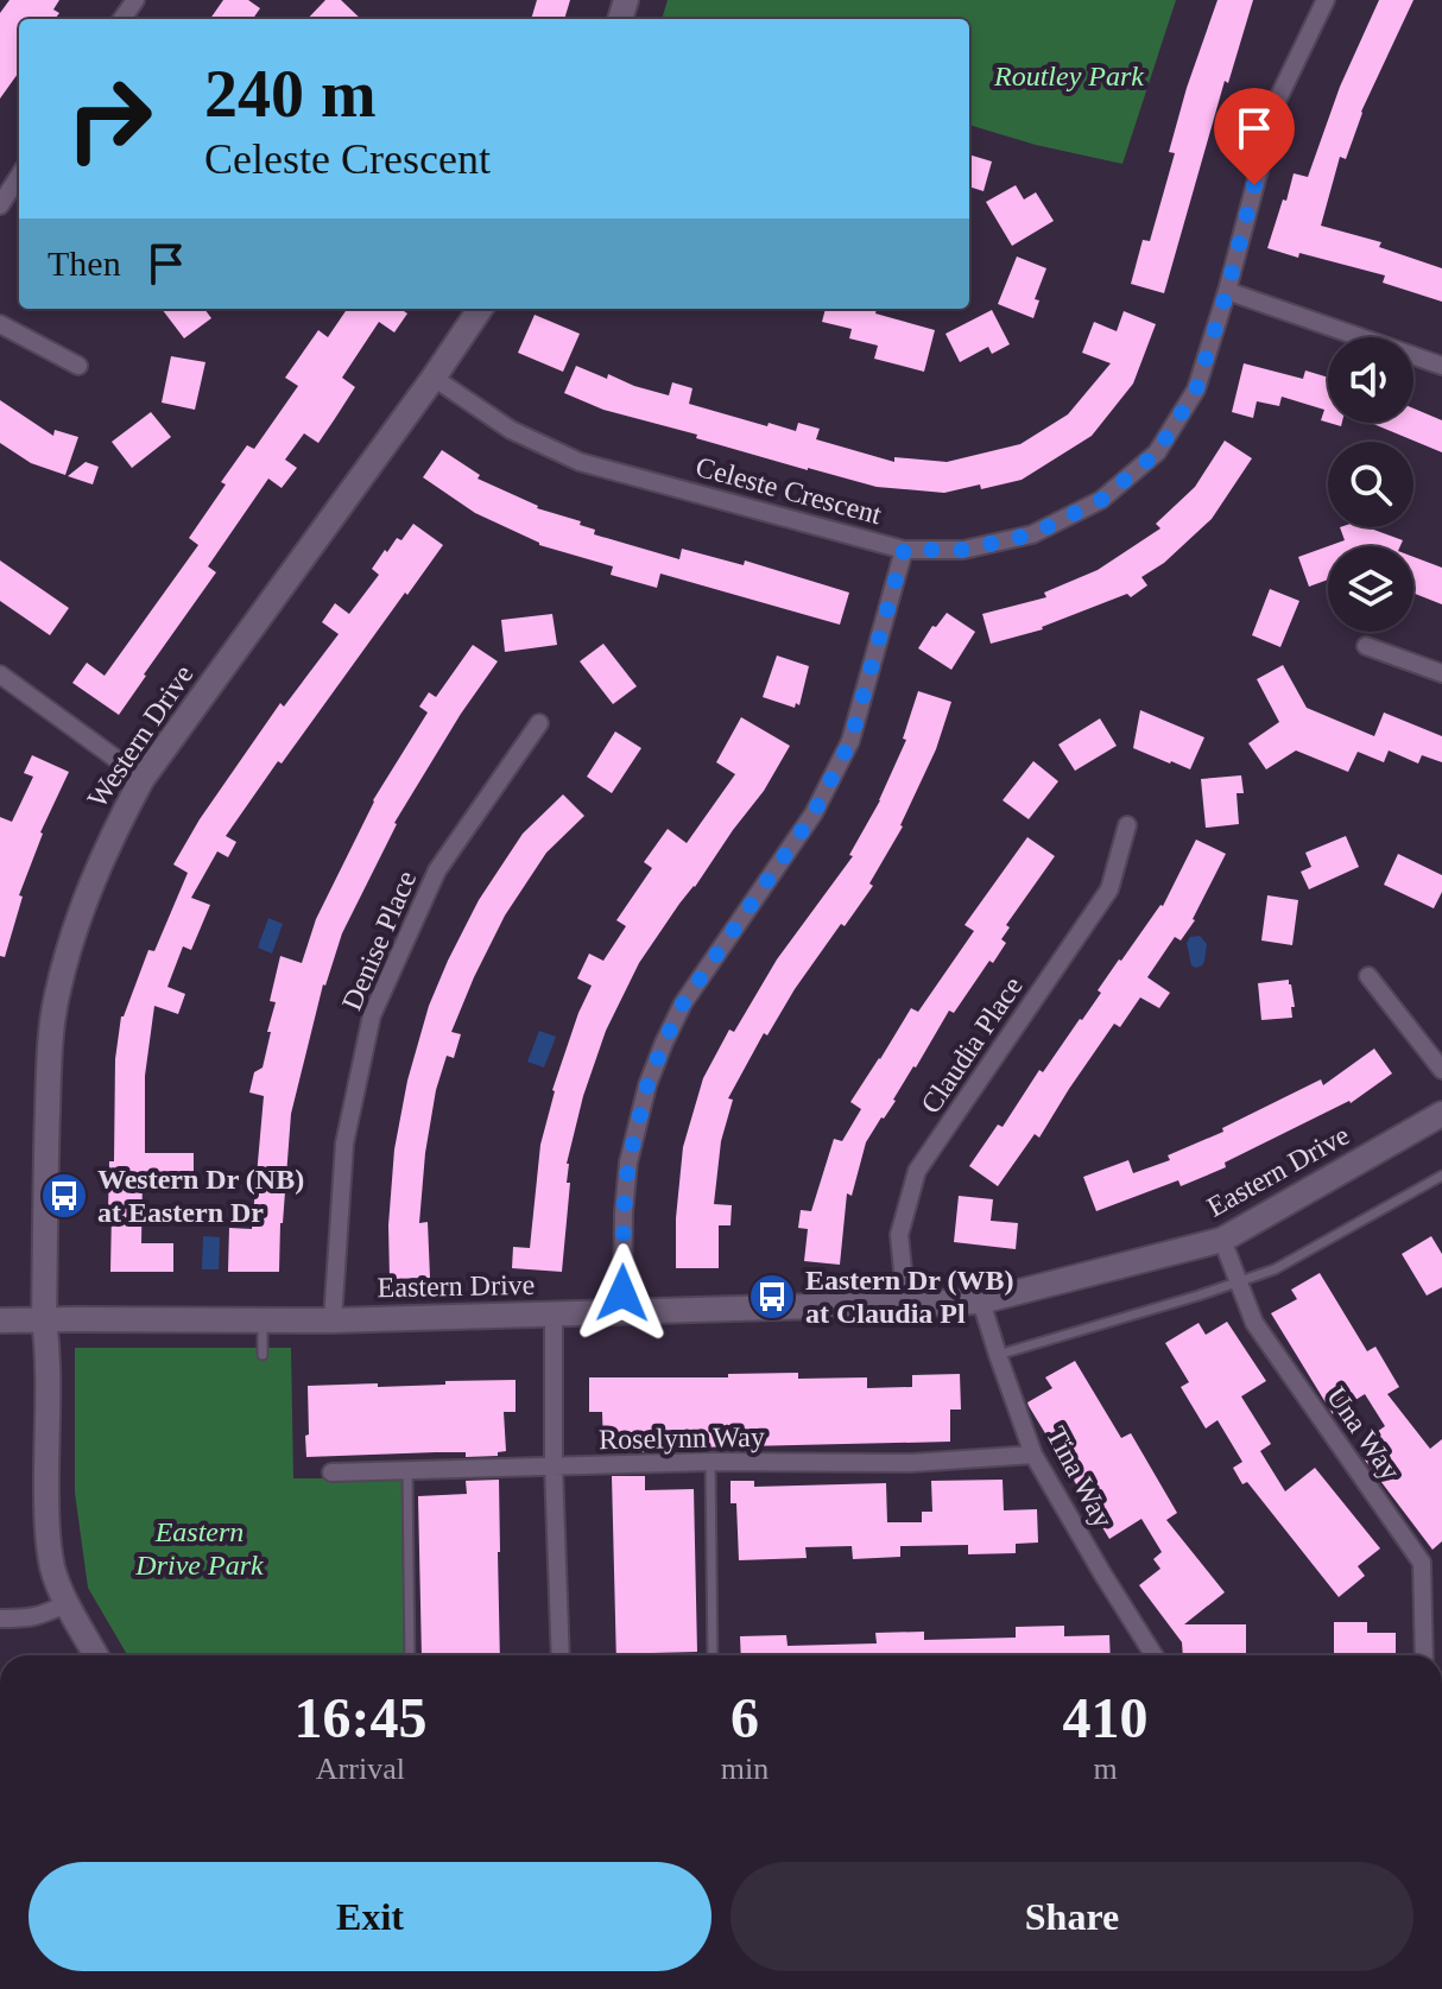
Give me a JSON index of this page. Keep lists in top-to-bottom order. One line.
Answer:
{"streets":{"street":["Celeste Crescent","Western Drive","Denise Place","Claudia Place","Eastern Drive","Una Way","Roselynn Way","Tina Way"]},"crossings":[["Celeste Crescent","Western Drive"],["Western Drive","Eastern Drive"],["Denise Place","Eastern Drive"],["Claudia Place","Eastern Drive"],["Eastern Drive","Una Way"],["Eastern Drive","Tina Way"],["Roselynn Way","Tina Way"]],"parks":["Routley Park","Eastern Drive Park"],"places":{"bus stop":["Western Dr (NB) at Eastern Dr","Eastern Dr (WB) at Claudia Pl"]},"page":{"turn":["240 m","Celeste Crescent"],"then":"Then","eta":["16:45","Arrival","6","min","410","m"],"buttons":["Exit","Share"]}}
